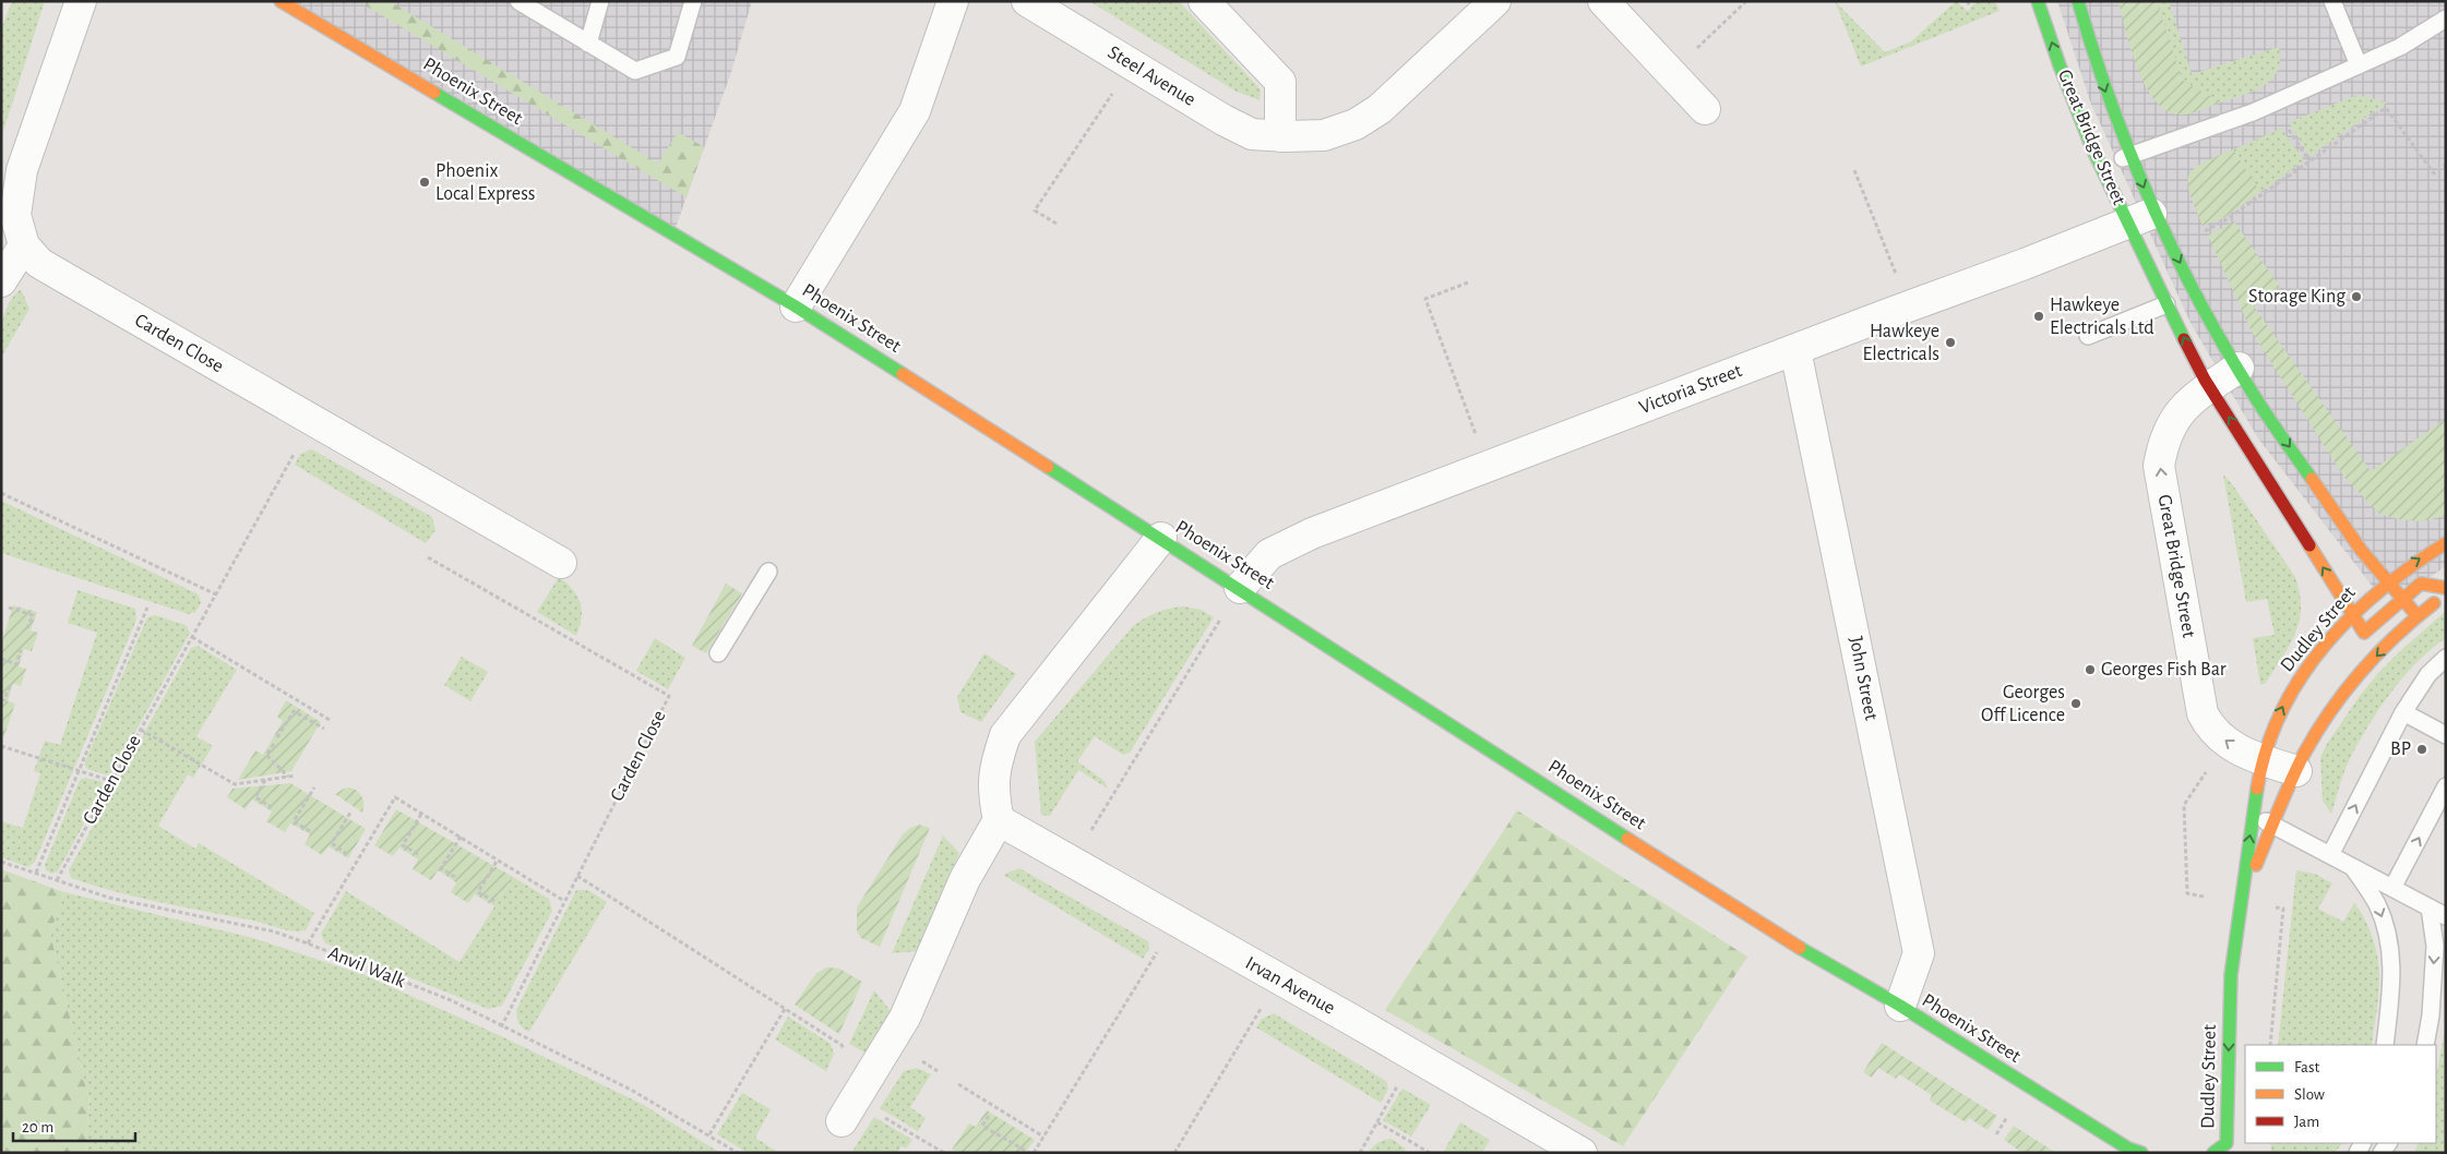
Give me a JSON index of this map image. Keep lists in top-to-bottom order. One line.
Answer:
{"streets":{"main road":["Phoenix Street","Great Bridge Street","Dudley Street"],"street":["Steel Avenue","Carden Close","Victoria Street","John Street","Irvan Avenue"],"path":["Anvil Walk"]},"crossings":[["Phoenix Street","Victoria Street"],["Phoenix Street","John Street"],["Great Bridge Street","Victoria Street"],["Great Bridge Street","Dudley Street"],["Carden Close","Anvil Walk"],["Victoria Street","John Street"]],"places":["Phoenix Local Express","Storage King","Hawkeye Electricals Ltd","Hawkeye Electricals","Georges Fish Bar","Georges Off Licence","BP"],"legend":["Fast","Slow","Jam"],"scale_bar":"20 m"}
